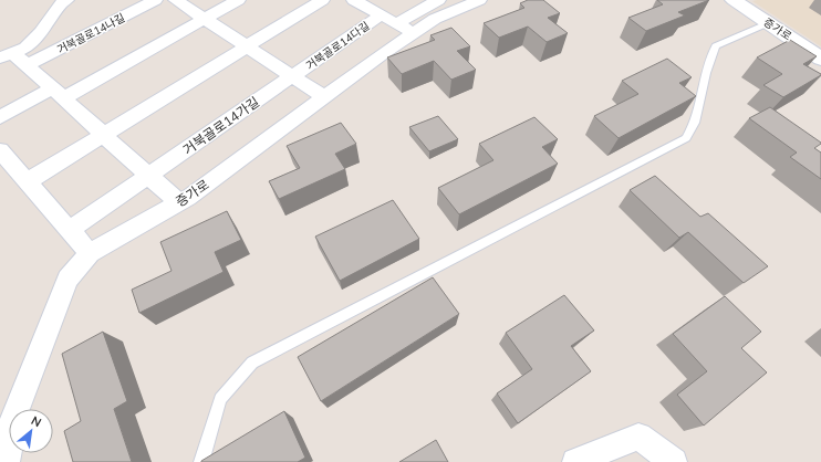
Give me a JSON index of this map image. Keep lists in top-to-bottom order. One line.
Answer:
{"streets":{"main road":["증가로"],"street":["거북골로14나길","거북골로14다길","거북골로14가길"]},"crossings":[["증가로","거북골로14다길"],["거북골로14다길","거북골로14가길"]],"north":"top right"}
